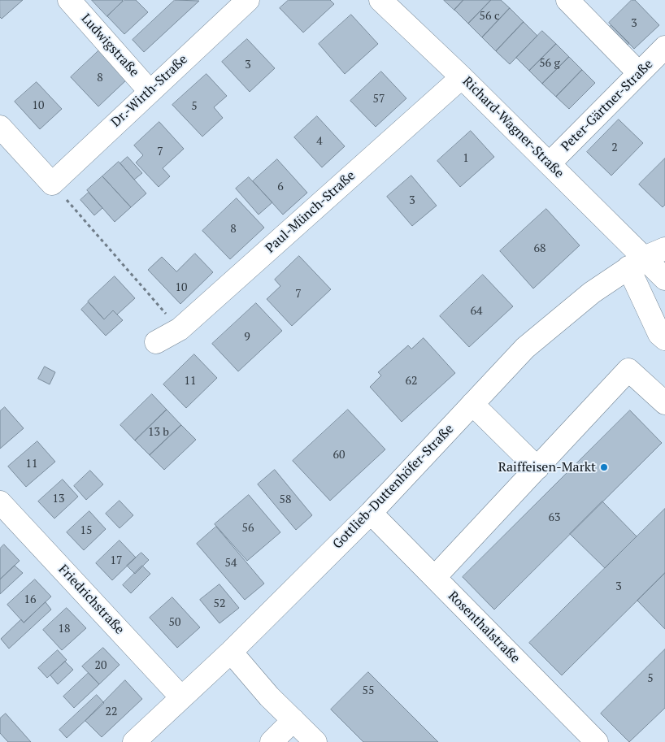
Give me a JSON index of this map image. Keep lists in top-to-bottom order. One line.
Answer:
{"streets":{"street":["Ludwigstraße","Dr.-Wirth-Straße","Peter-Gärtner-Straße","Richard-Wagner-Straße","Paul-Münch-Straße","Gottlieb-Duttenhöfer-Straße","Friedrichstraße","Rosenthalstraße"]},"crossings":[["Ludwigstraße","Dr.-Wirth-Straße"],["Peter-Gärtner-Straße","Richard-Wagner-Straße"],["Richard-Wagner-Straße","Paul-Münch-Straße"],["Richard-Wagner-Straße","Gottlieb-Duttenhöfer-Straße"],["Gottlieb-Duttenhöfer-Straße","Friedrichstraße"],["Gottlieb-Duttenhöfer-Straße","Rosenthalstraße"]],"places":["Raiffeisen-Markt"],"house_numbers":["56 c","3","56 g","3","8","57","10","5","4","2","7","1","6","3","8","68","10","7","64","9","11","62","13 b","60","11","13","58","63","56","15","17","54","3","16","52","50","18","20","5","55","22"]}
